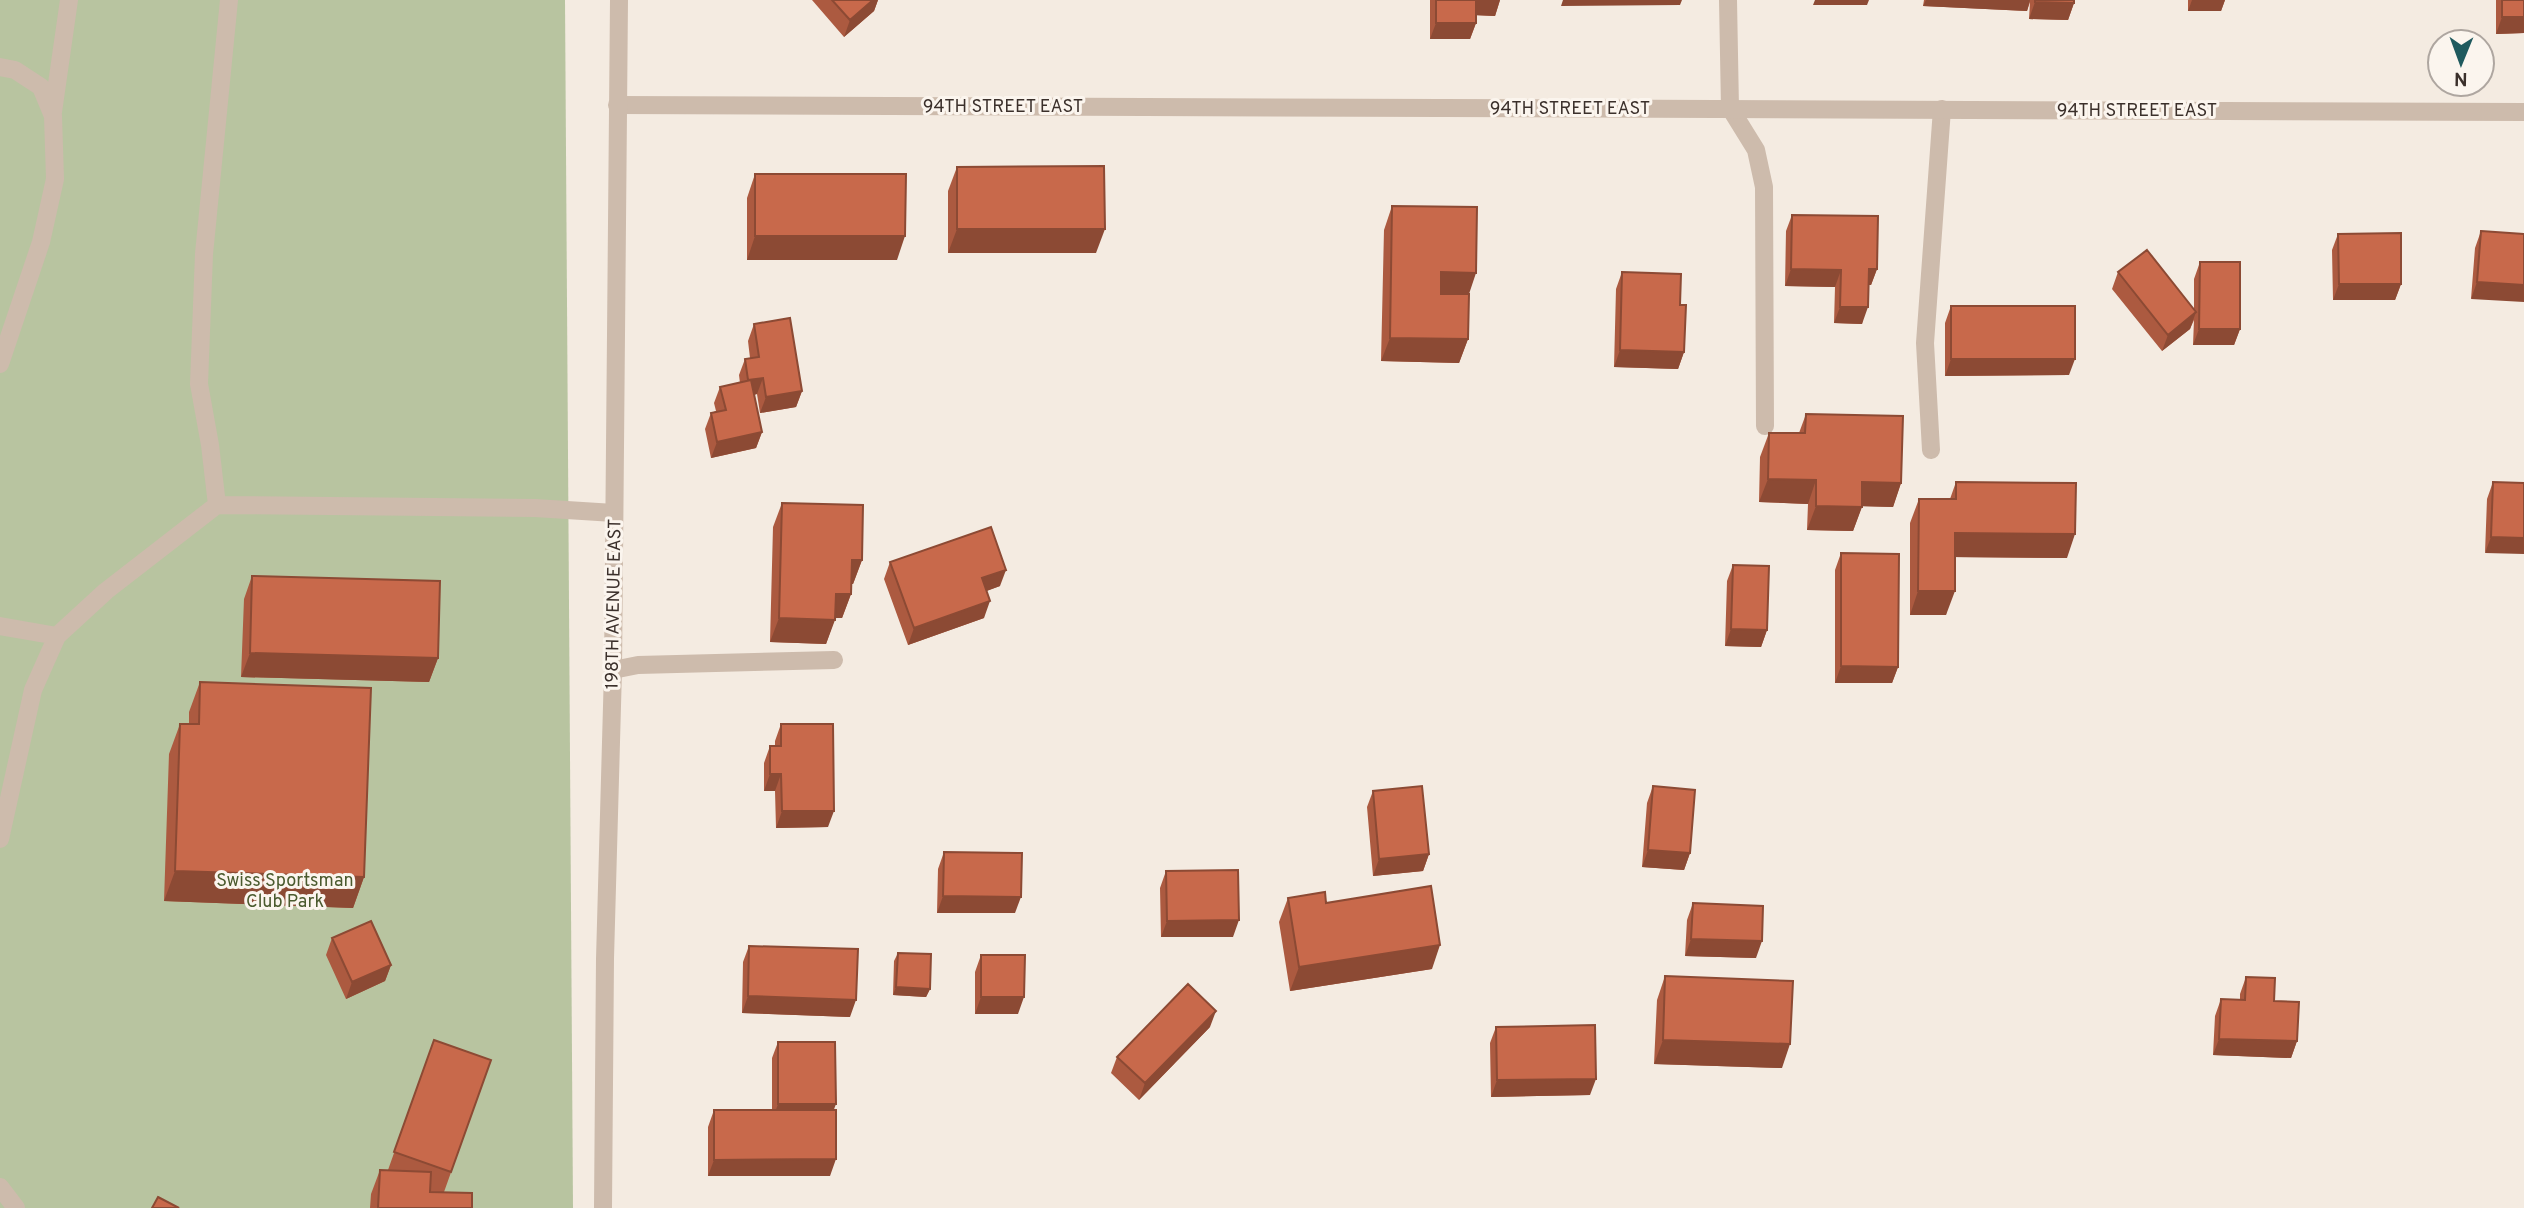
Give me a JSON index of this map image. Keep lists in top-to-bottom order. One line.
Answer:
{"streets":{"street":["94TH STREET EAST","198TH AVENUE EAST"]},"crossings":[["94TH STREET EAST","198TH AVENUE EAST"]],"parks":["Swiss Sportsman Club Park"],"north":"bottom"}
